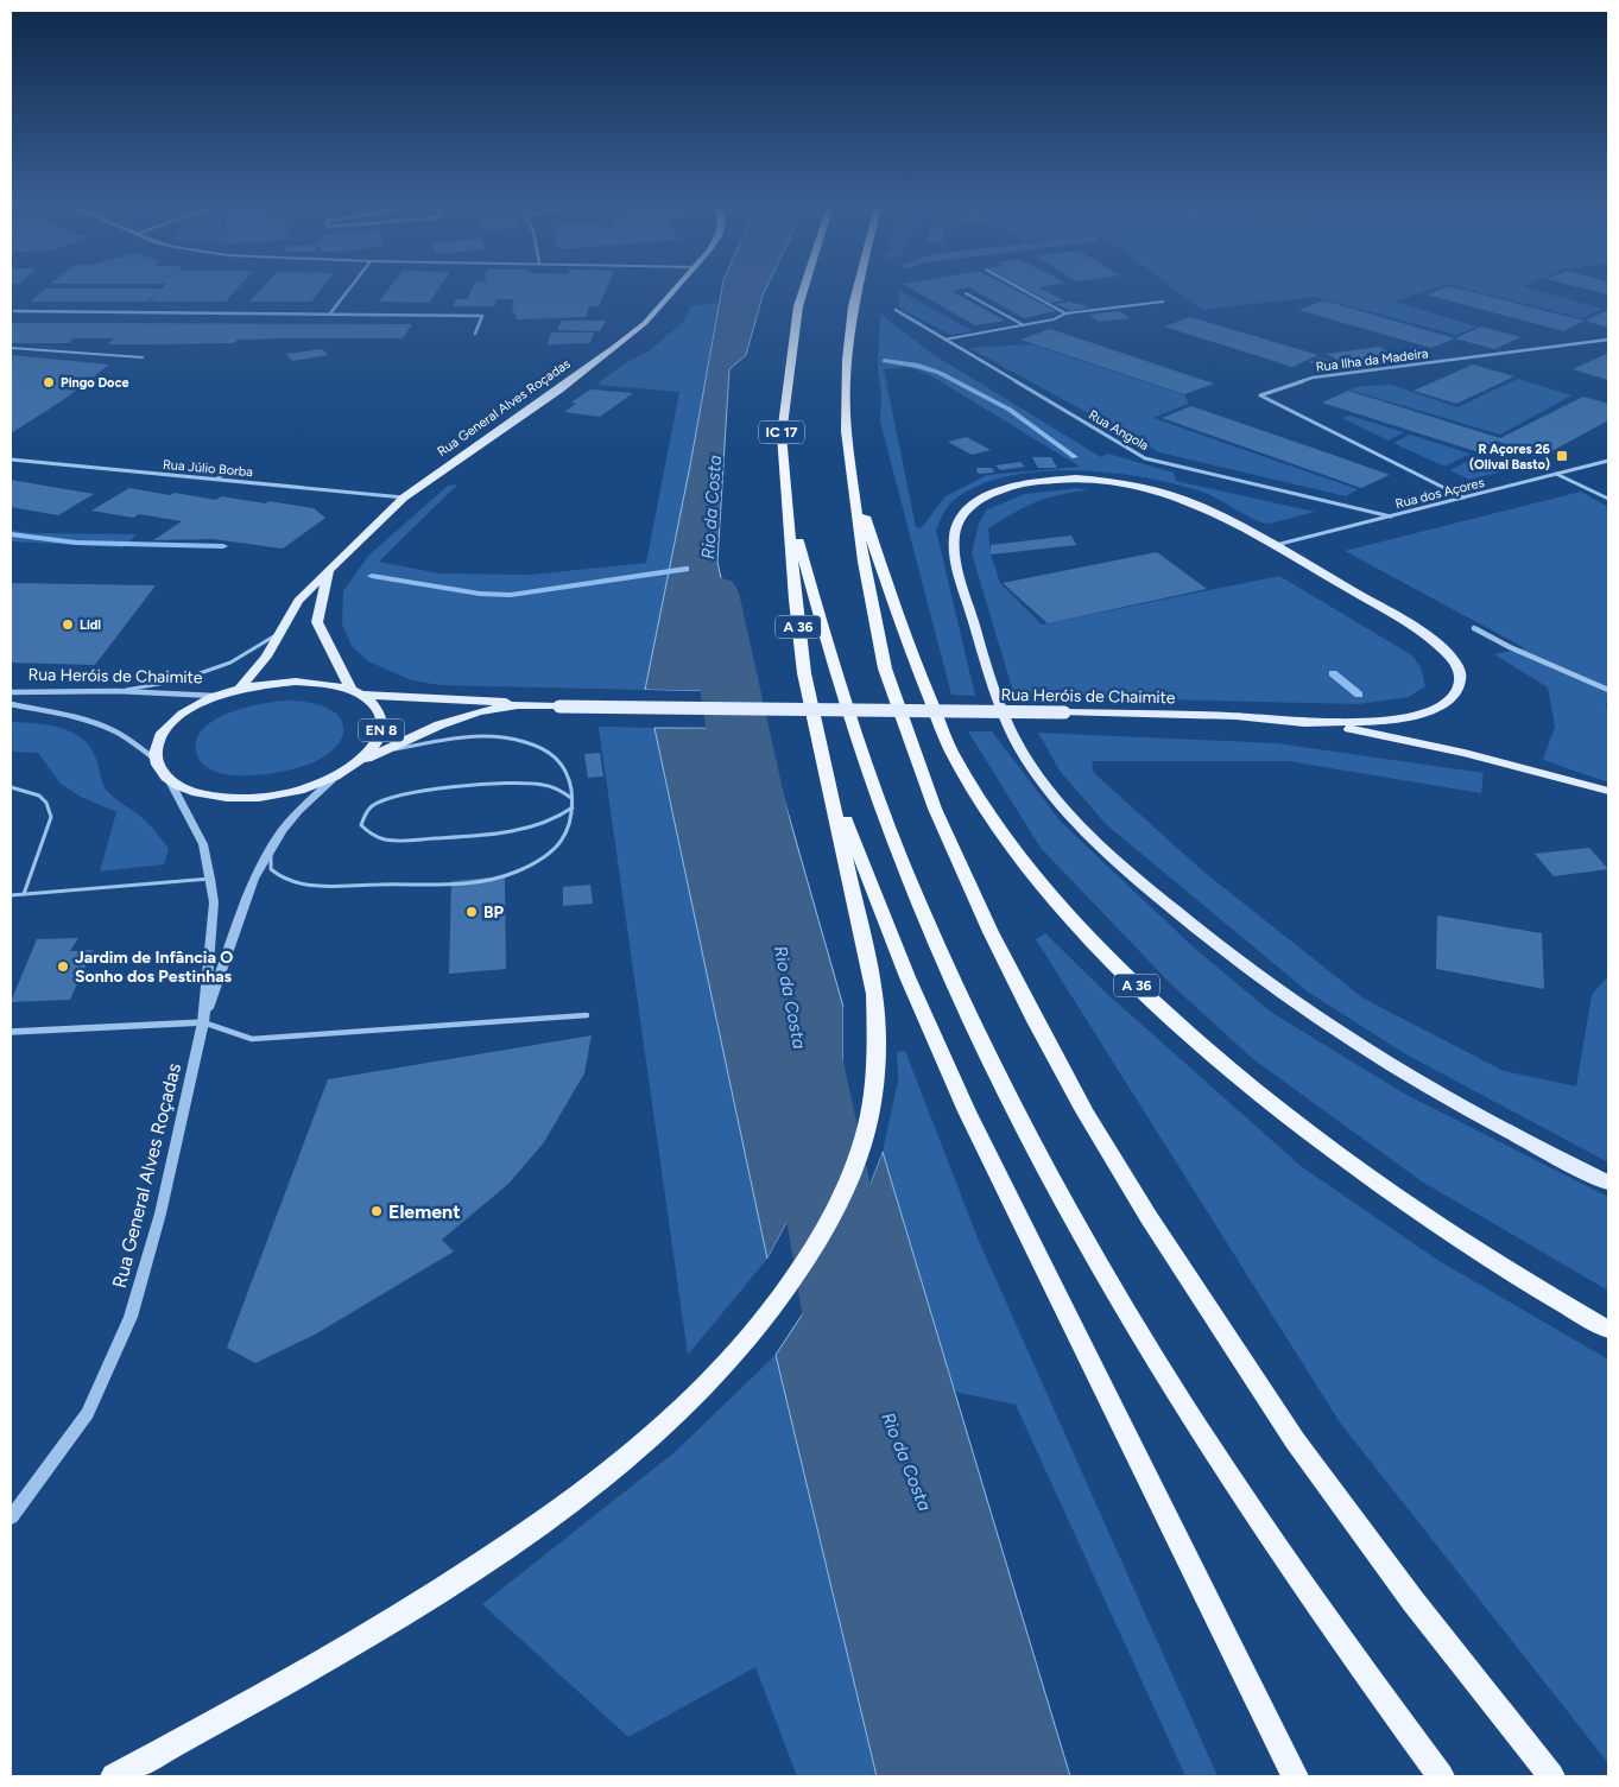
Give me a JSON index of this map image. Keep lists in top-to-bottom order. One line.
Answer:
{"streets":{"highway":["IC 17","A 36"],"main road":["Rua General Alves Roçadas","Rua Heróis de Chaimite","EN 8"],"street":["Rua Ilha da Madeira","Rua Angola","Rua Júlio Borba","Rua dos Açores"]},"crossings":[["Rua Ilha da Madeira","Rua dos Açores"],["Rua General Alves Roçadas","Rua Júlio Borba"],["Rua General Alves Roçadas","Rua Heróis de Chaimite"],["Rua Angola","Rua dos Açores"],["IC 17","A 36"]],"water":["Rio da Costa"],"places":{"other":["Pingo Doce","Lidl","BP","Jardim de Infância O Sonho dos Pestinhas","Element"],"transit":["R Açores 26 (Olival Basto)"]}}
